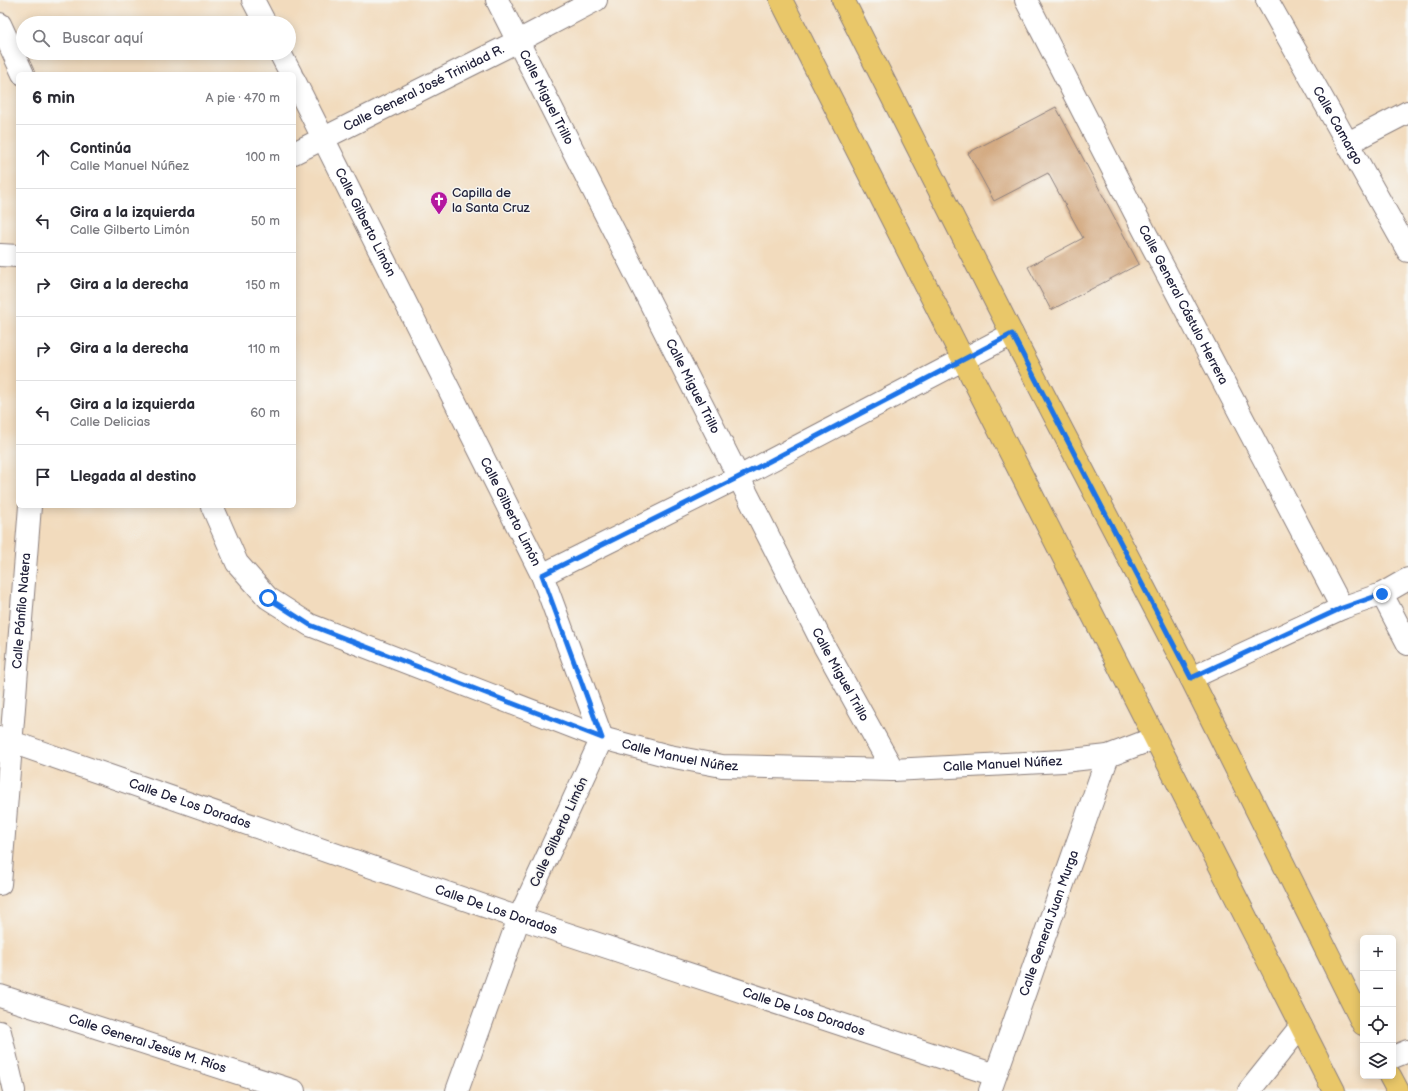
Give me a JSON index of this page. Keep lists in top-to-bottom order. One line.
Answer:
{"streets":{"street":["Calle General José Trinidad R.","Calle Miguel Trillo","Calle Camargo","Calle Gilberto Limón","Calle General Cástulo Herrera","Calle Pánfilo Natera","Calle Manuel Núñez","Calle De Los Dorados","Calle General Juan Murga","Calle General Jesús M. Ríos"]},"crossings":[["Calle General José Trinidad R.","Calle Miguel Trillo"],["Calle General José Trinidad R.","Calle Gilberto Limón"],["Calle Miguel Trillo","Calle Manuel Núñez"],["Calle Gilberto Limón","Calle Manuel Núñez"],["Calle Gilberto Limón","Calle De Los Dorados"],["Calle Pánfilo Natera","Calle De Los Dorados"],["Calle Manuel Núñez","Calle General Juan Murga"],["Calle De Los Dorados","Calle General Juan Murga"]],"places":{"church":["Capilla de la Santa Cruz"]},"page":{"search":"Buscar aquí","heading":["6 min","A pie · 470 m"],"list":[["Continúa","Calle Manuel Núñez","100 m"],["Gira a la izquierda","Calle Gilberto Limón","50 m"],["Gira a la derecha","150 m"],["Gira a la derecha","110 m"],["Gira a la izquierda","Calle Delicias","60 m"],"Llegada al destino"],"map_buttons":["+","−"]}}
